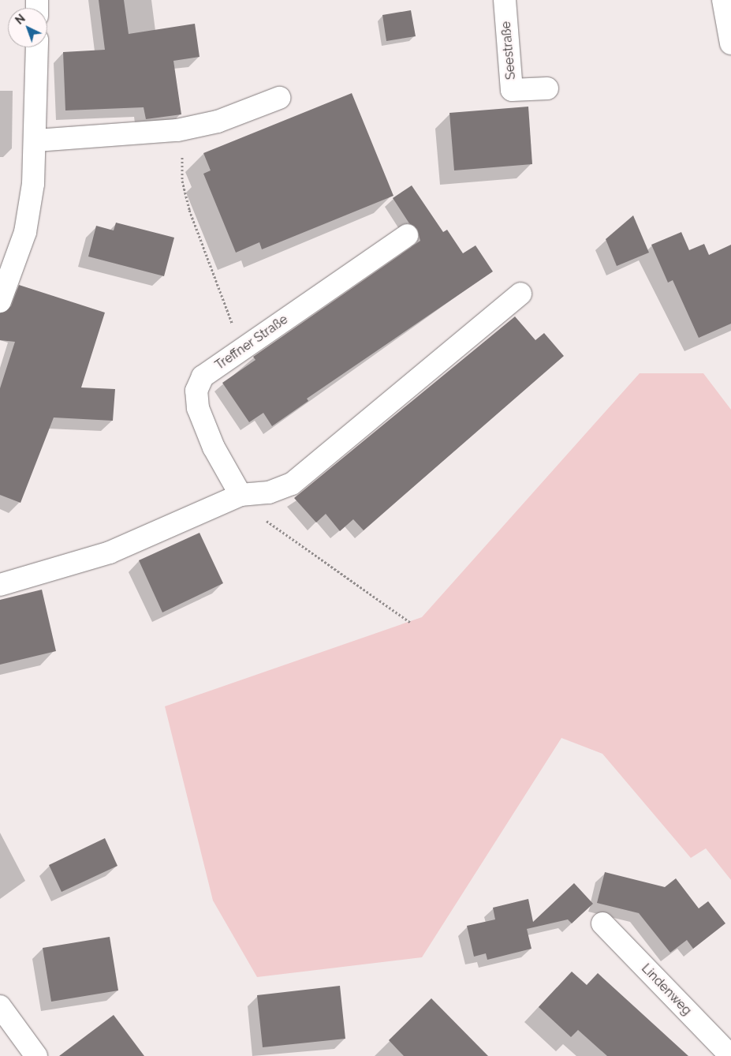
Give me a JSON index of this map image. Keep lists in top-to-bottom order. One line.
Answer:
{"streets":{"street":["Seestraße","Treffner Straße","Lindenweg"]},"north":"top left"}
